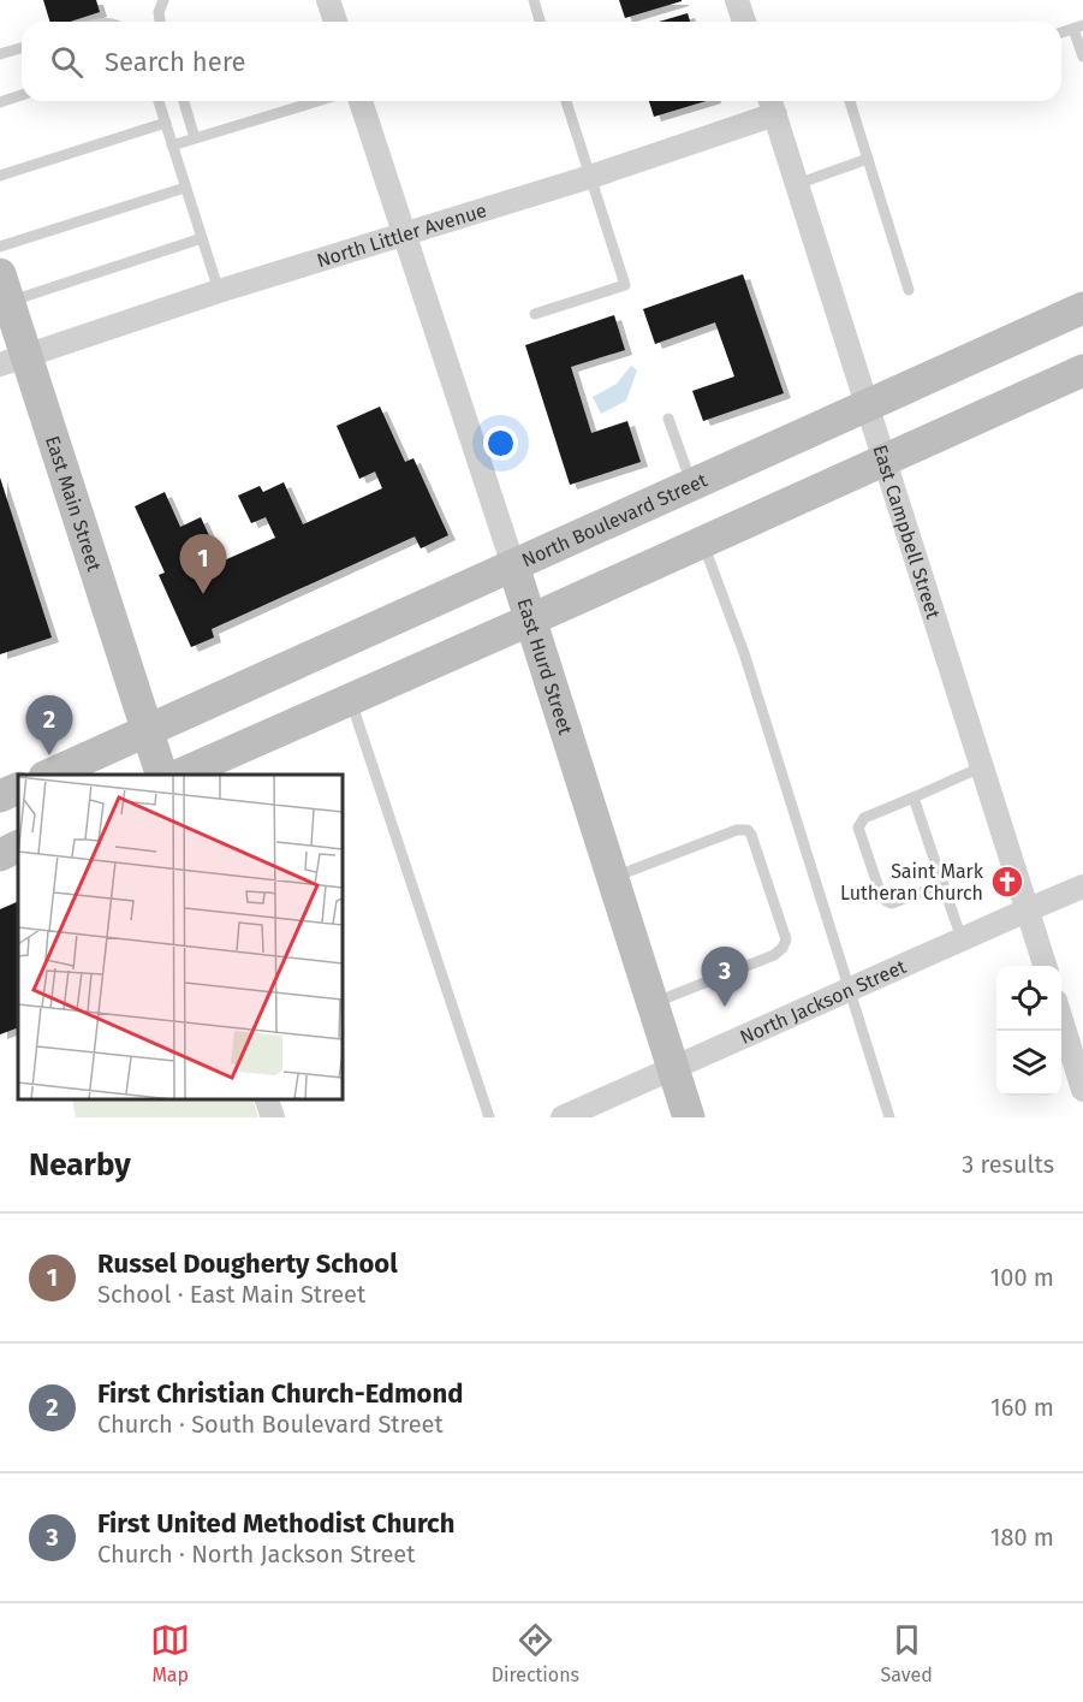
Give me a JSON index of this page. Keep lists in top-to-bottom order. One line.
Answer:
{"streets":{"main road":["East Main Street","North Boulevard Street","East Hurd Street"],"street":["North Littler Avenue","East Campbell Street","North Jackson Street"]},"crossings":[["North Littler Avenue","East Main Street"],["North Littler Avenue","East Campbell Street"],["North Littler Avenue","East Hurd Street"],["East Main Street","North Boulevard Street"],["North Boulevard Street","East Campbell Street"],["North Boulevard Street","East Hurd Street"],["East Campbell Street","North Jackson Street"],["East Hurd Street","North Jackson Street"]],"places":{"church":["Saint Mark Lutheran Church"]},"page":{"search":"Search here","pins":["1","2","3"],"heading":["Nearby","3 results"],"list":[{"mark":"1","name":"Russel Dougherty School","note":"School · East Main Street","value":"100 m"},{"mark":"2","name":"First Christian Church-Edmond","note":"Church · South Boulevard Street","value":"160 m"},{"mark":"3","name":"First United Methodist Church","note":"Church · North Jackson Street","value":"180 m"}],"nav":["Map","Directions","Saved"]}}
